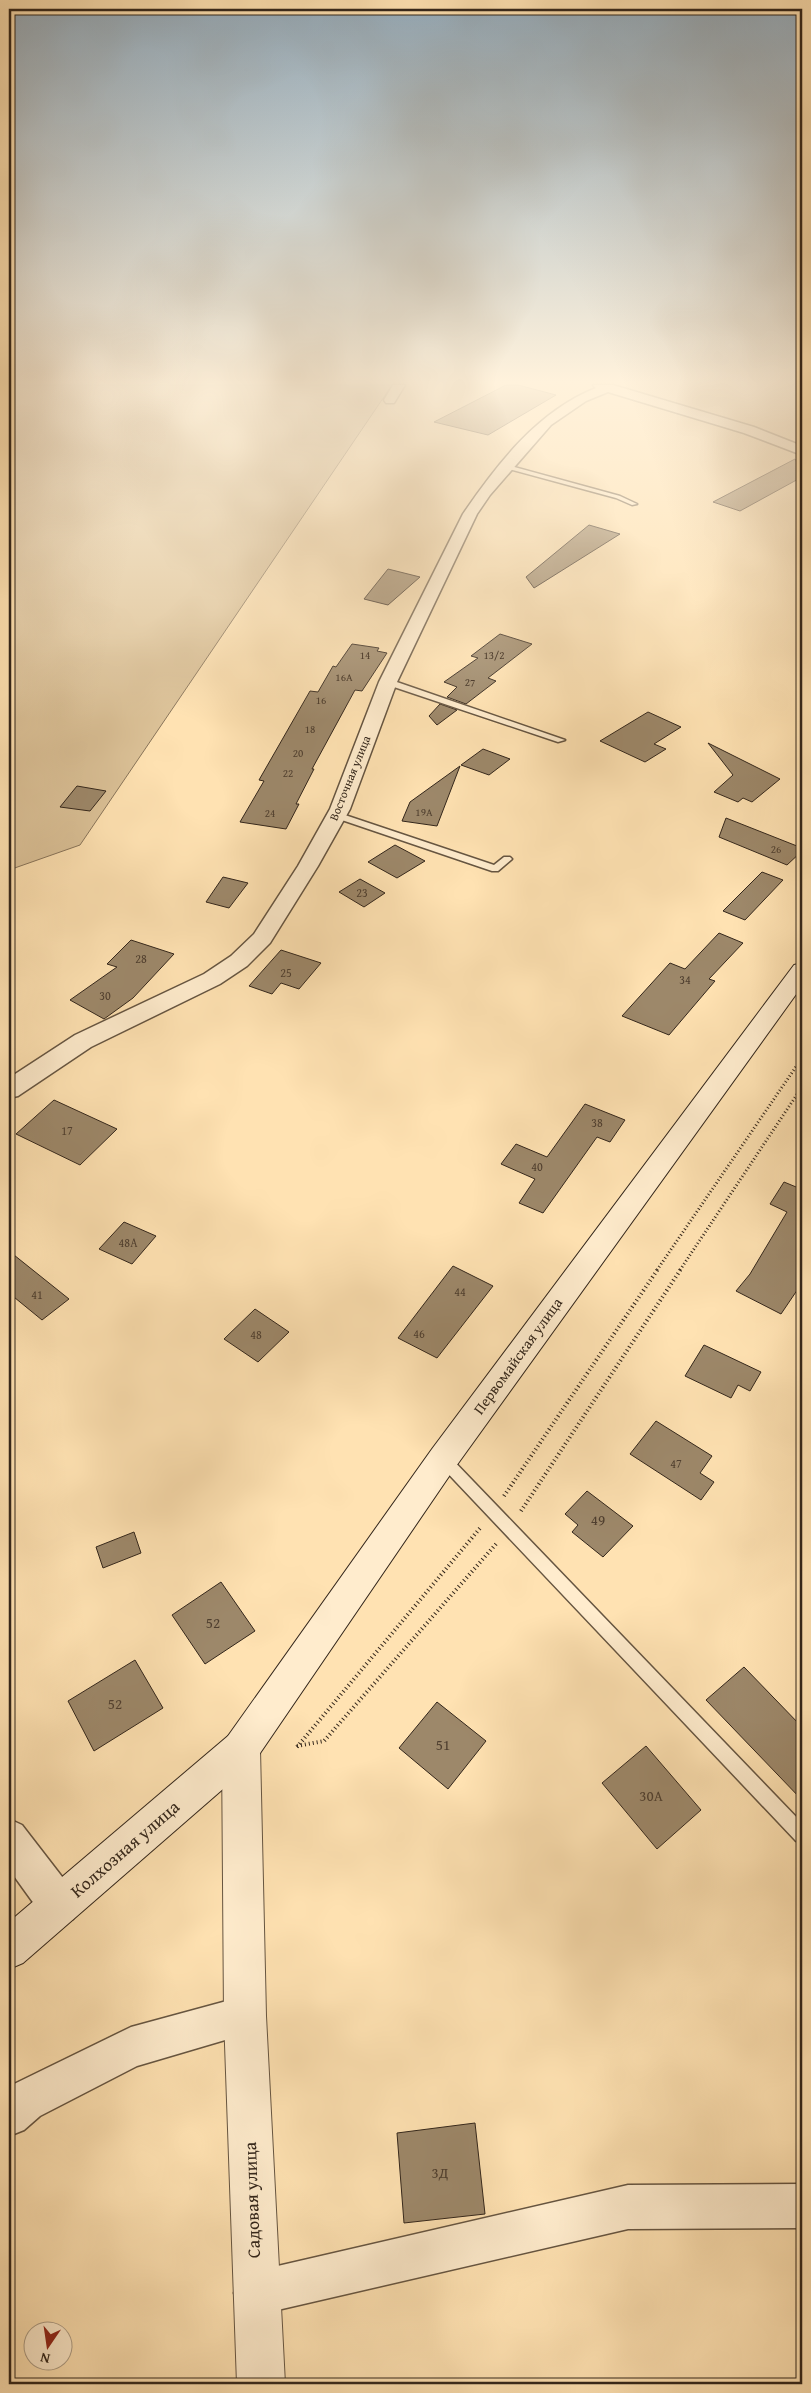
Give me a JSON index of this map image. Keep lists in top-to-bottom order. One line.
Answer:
{"streets":{"main road":["Первомайская улица","Колхозная улица","Садовая улица"],"street":["Восточная улица"]},"crossings":[["Первомайская улица","Колхозная улица"],["Первомайская улица","Садовая улица"],["Колхозная улица","Садовая улица"]],"house_numbers":["14","13/2","16А","27","16","18","20","22","19А","24","26","23","28","25","34","30","38","17","40","48А","44","41","46","48","47","49","52","52","51","30А","3Д"],"north":"bottom"}
